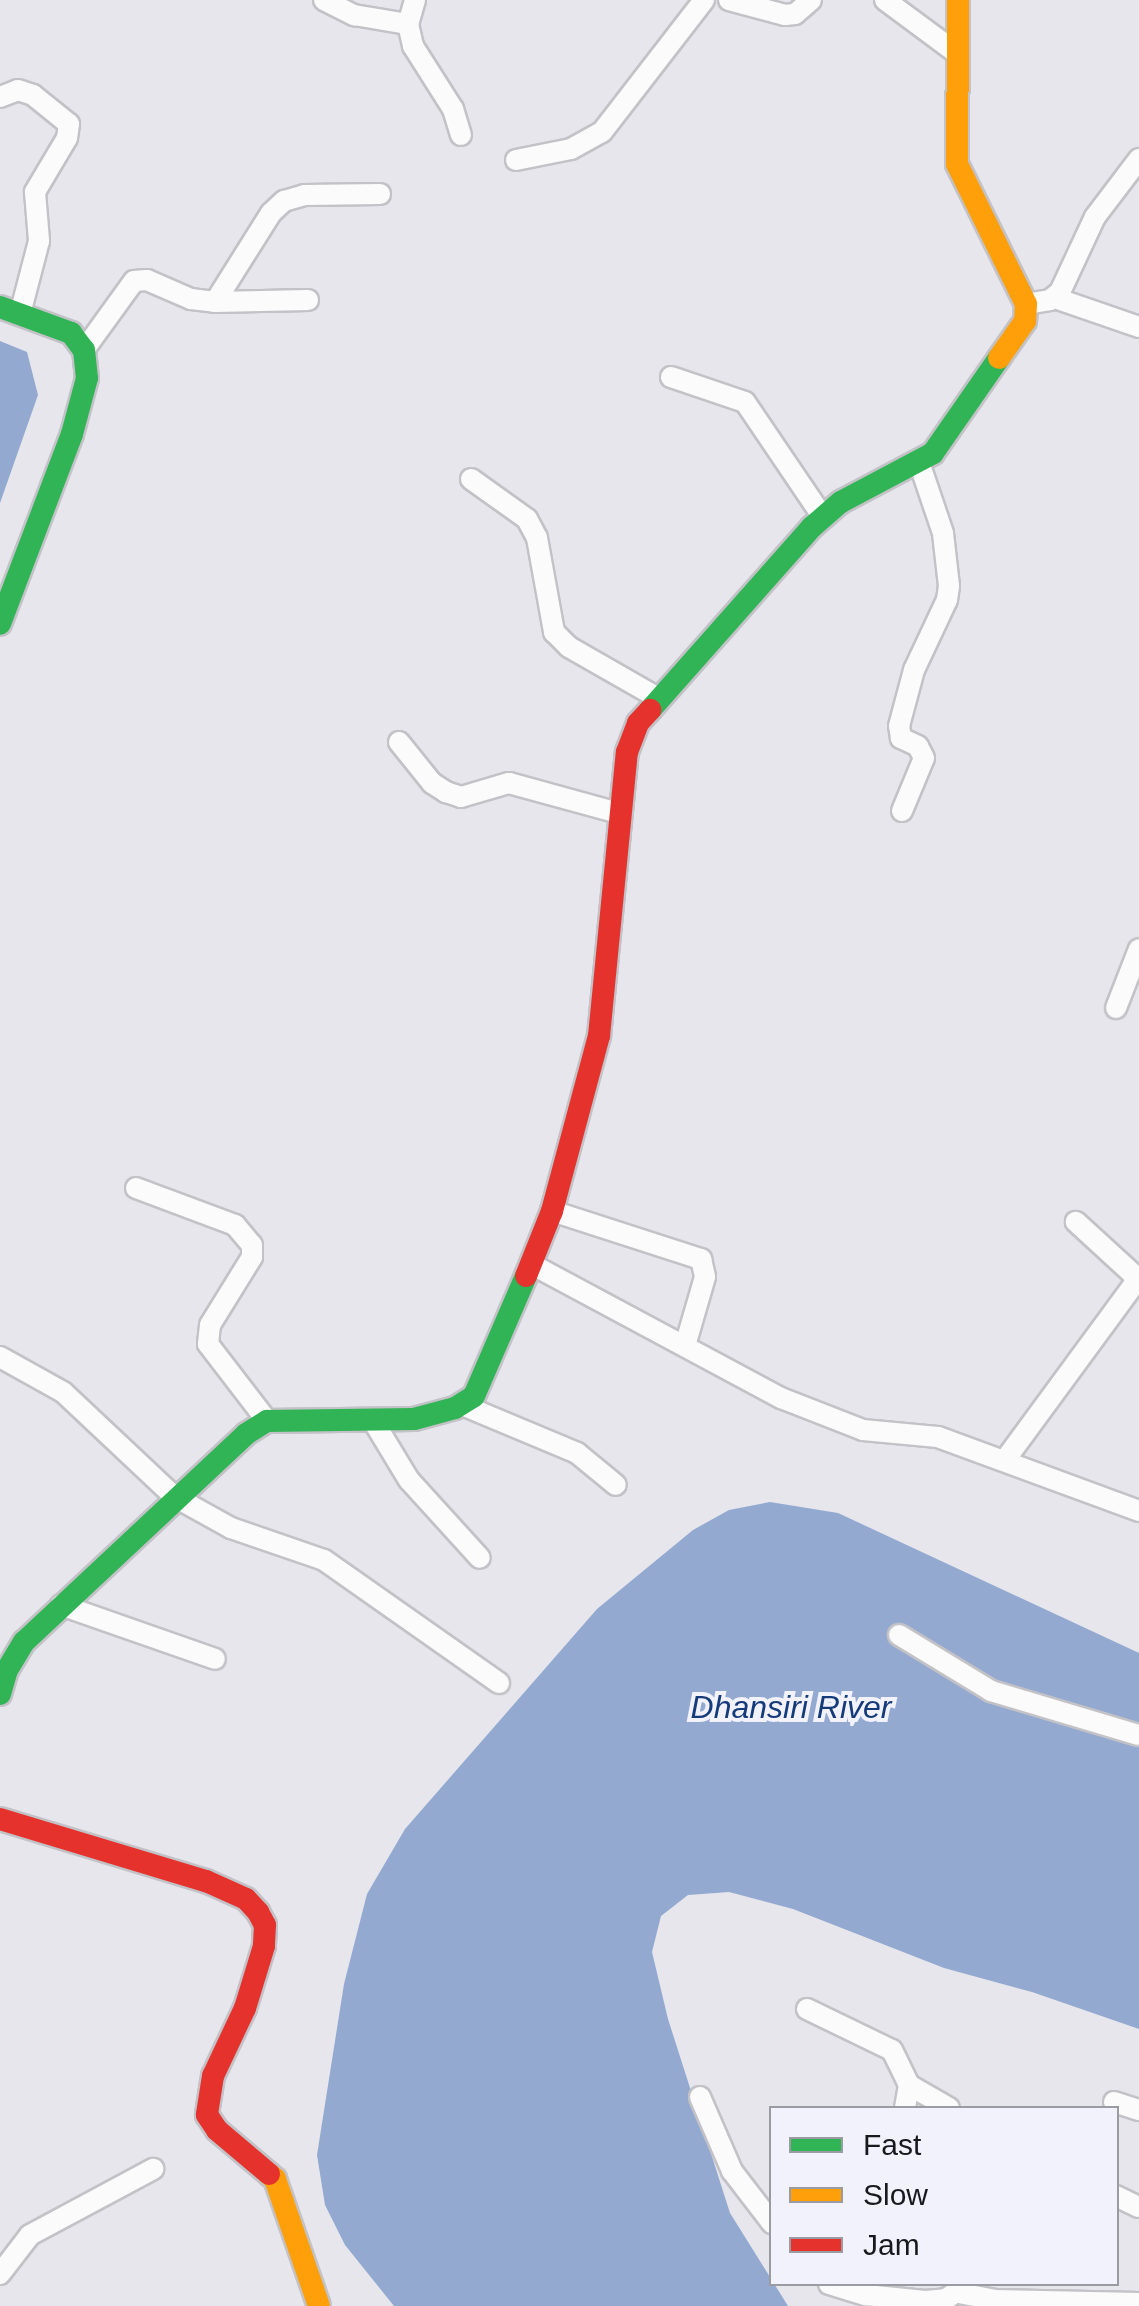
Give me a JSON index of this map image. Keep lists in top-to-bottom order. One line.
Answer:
{"water":["Dhansiri River"],"legend":["Fast","Slow","Jam"]}
